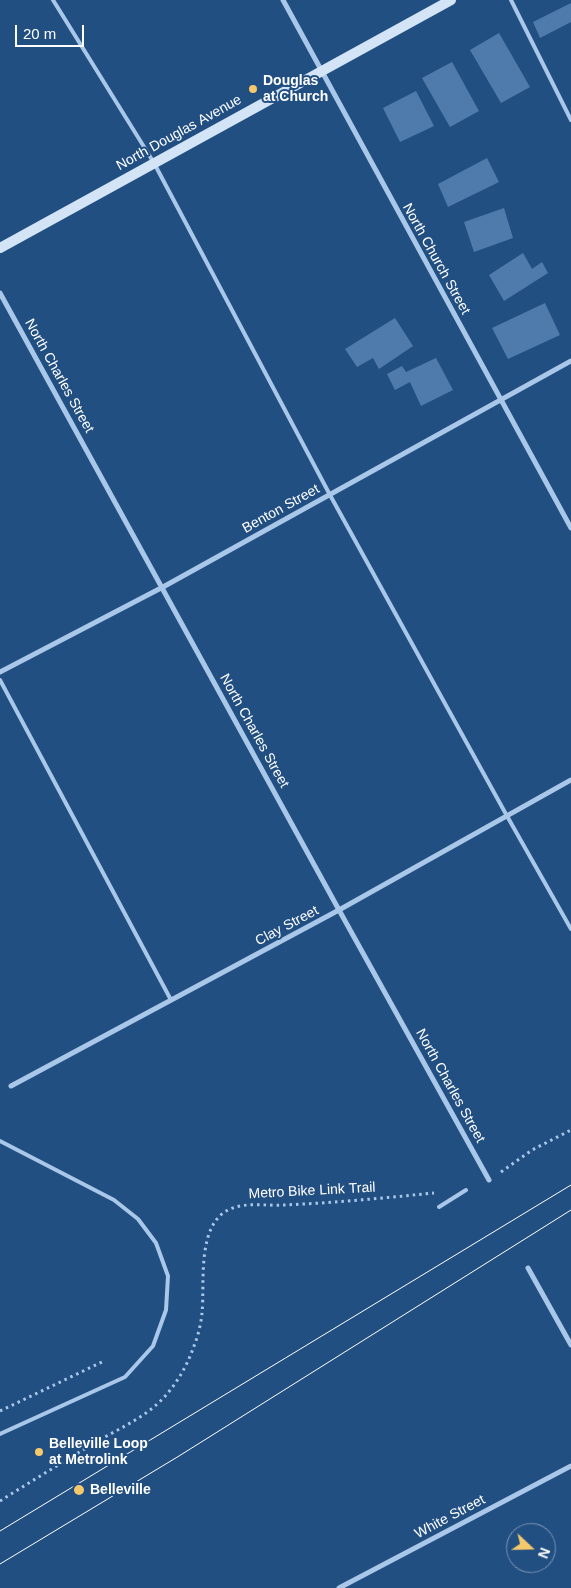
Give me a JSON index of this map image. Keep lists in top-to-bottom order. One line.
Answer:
{"streets":{"street":["North Douglas Avenue","North Church Street","North Charles Street","Benton Street","Clay Street","White Street"],"path":["Metro Bike Link Trail"]},"crossings":[["North Douglas Avenue","North Church Street"],["North Church Street","Benton Street"],["North Charles Street","Benton Street"],["North Charles Street","Clay Street"]],"places":["Douglas at Church","Belleville Loop at Metrolink","Belleville"],"scale_bar":"20 m","north":"right"}
